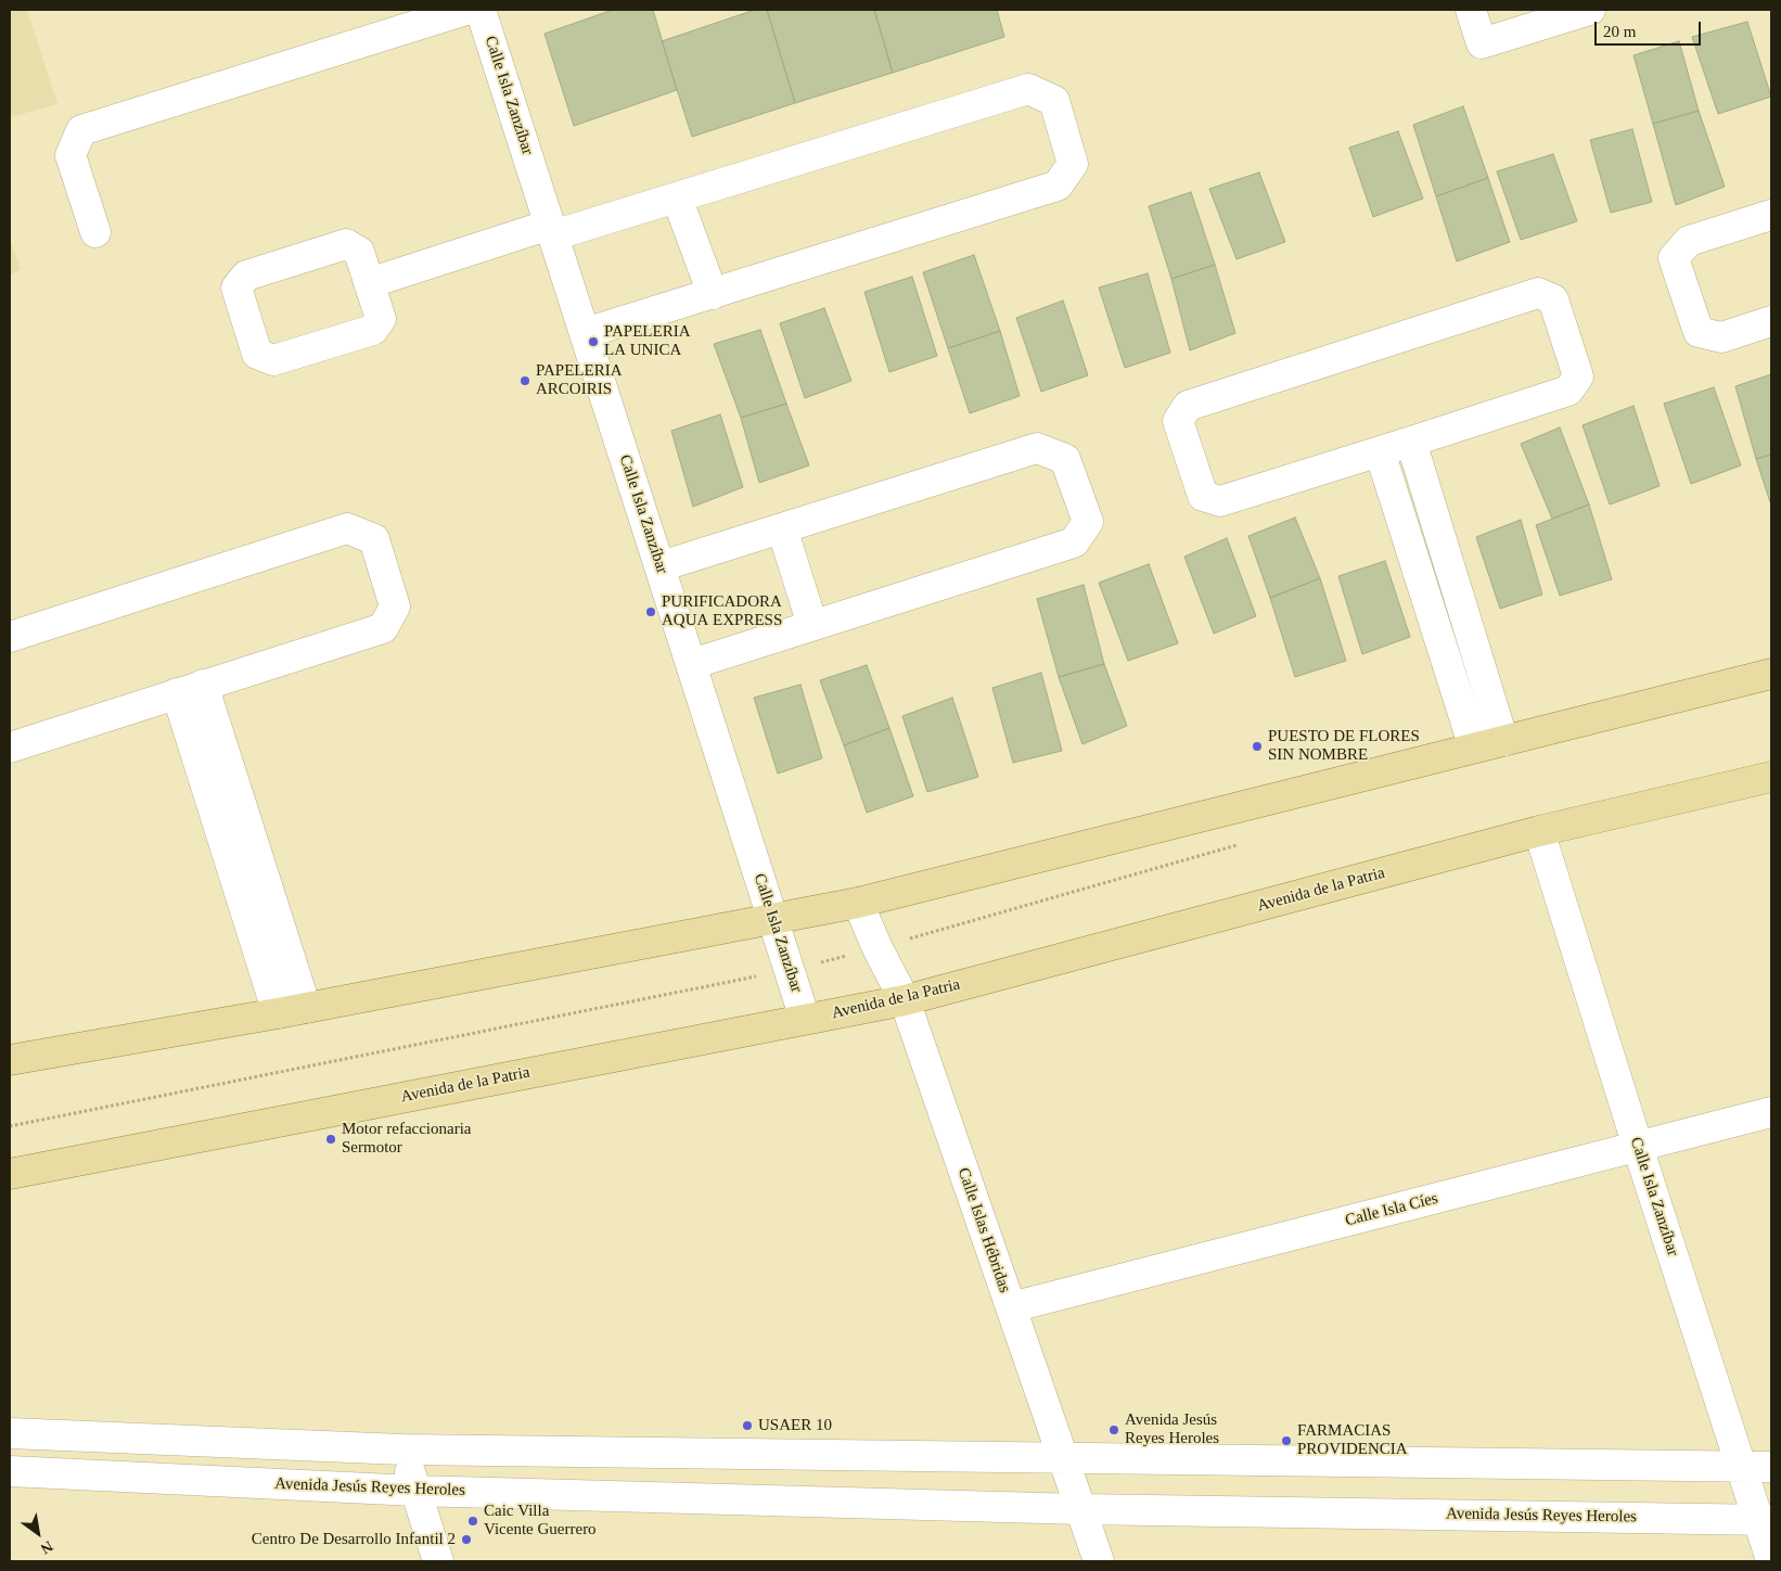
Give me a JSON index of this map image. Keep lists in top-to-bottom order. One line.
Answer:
{"streets":{"main road":["Avenida de la Patria"],"street":["Calle Isla Zanzíbar","Calle Isla Cíes","Calle Islas Hébridas","Avenida Jesús Reyes Heroles"]},"crossings":[["Calle Isla Zanzíbar","Avenida de la Patria"],["Calle Isla Zanzíbar","Calle Isla Cíes"],["Calle Isla Zanzíbar","Avenida Jesús Reyes Heroles"],["Avenida de la Patria","Calle Islas Hébridas"],["Calle Isla Cíes","Calle Islas Hébridas"],["Calle Islas Hébridas","Avenida Jesús Reyes Heroles"]],"places":["PAPELERIA LA UNICA","PAPELERIA ARCOIRIS","PURIFICADORA AQUA EXPRESS","PUESTO DE FLORES SIN NOMBRE","Motor refaccionaria Sermotor","USAER 10","Avenida Jesús Reyes Heroles","FARMACIAS PROVIDENCIA","Caic Villa Vicente Guerrero","Centro De Desarrollo Infantil 2"],"scale_bar":"20 m","north":"bottom right"}
